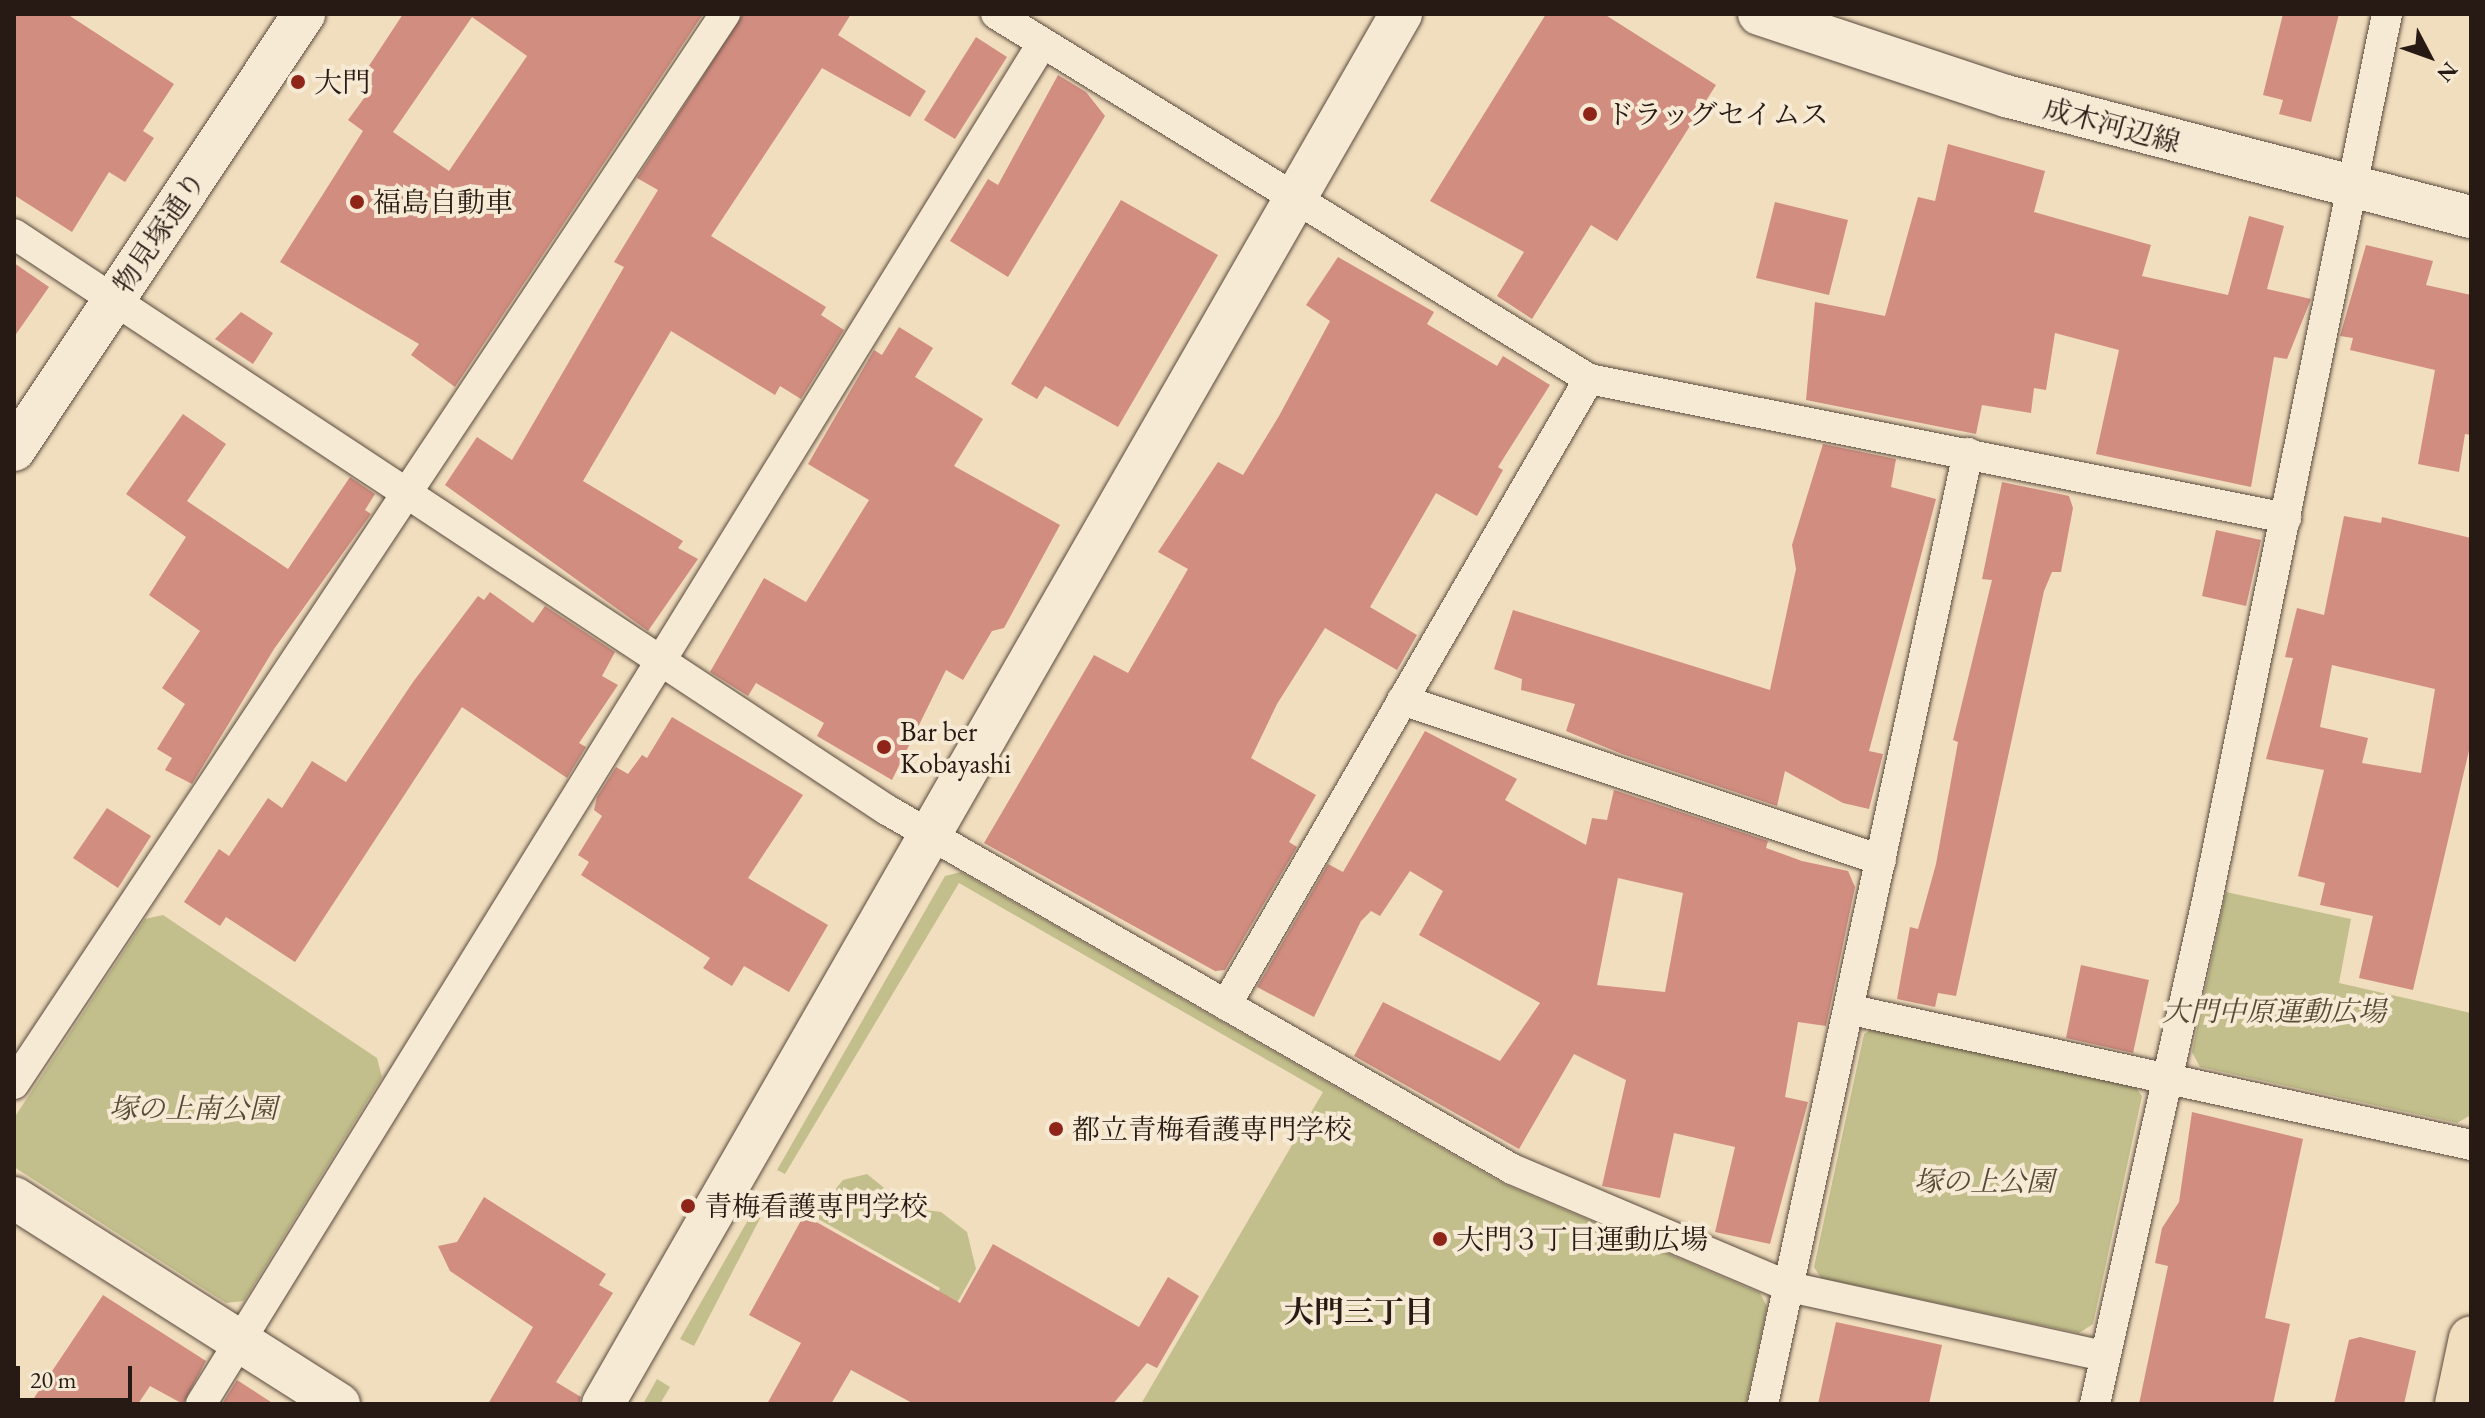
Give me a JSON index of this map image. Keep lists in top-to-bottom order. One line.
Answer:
{"streets":{"street":["成木河辺線","物見塚通り"]},"districts":["大門三丁目"],"parks":["大門中原運動広場","塚の上南公園","塚の上公園"],"places":["大門","ドラッグセイムス","福島自動車","Bar ber Kobayashi","都立青梅看護専門学校","青梅看護専門学校","大門３丁目運動広場"],"scale_bar":"20 m","north":"bottom right"}
